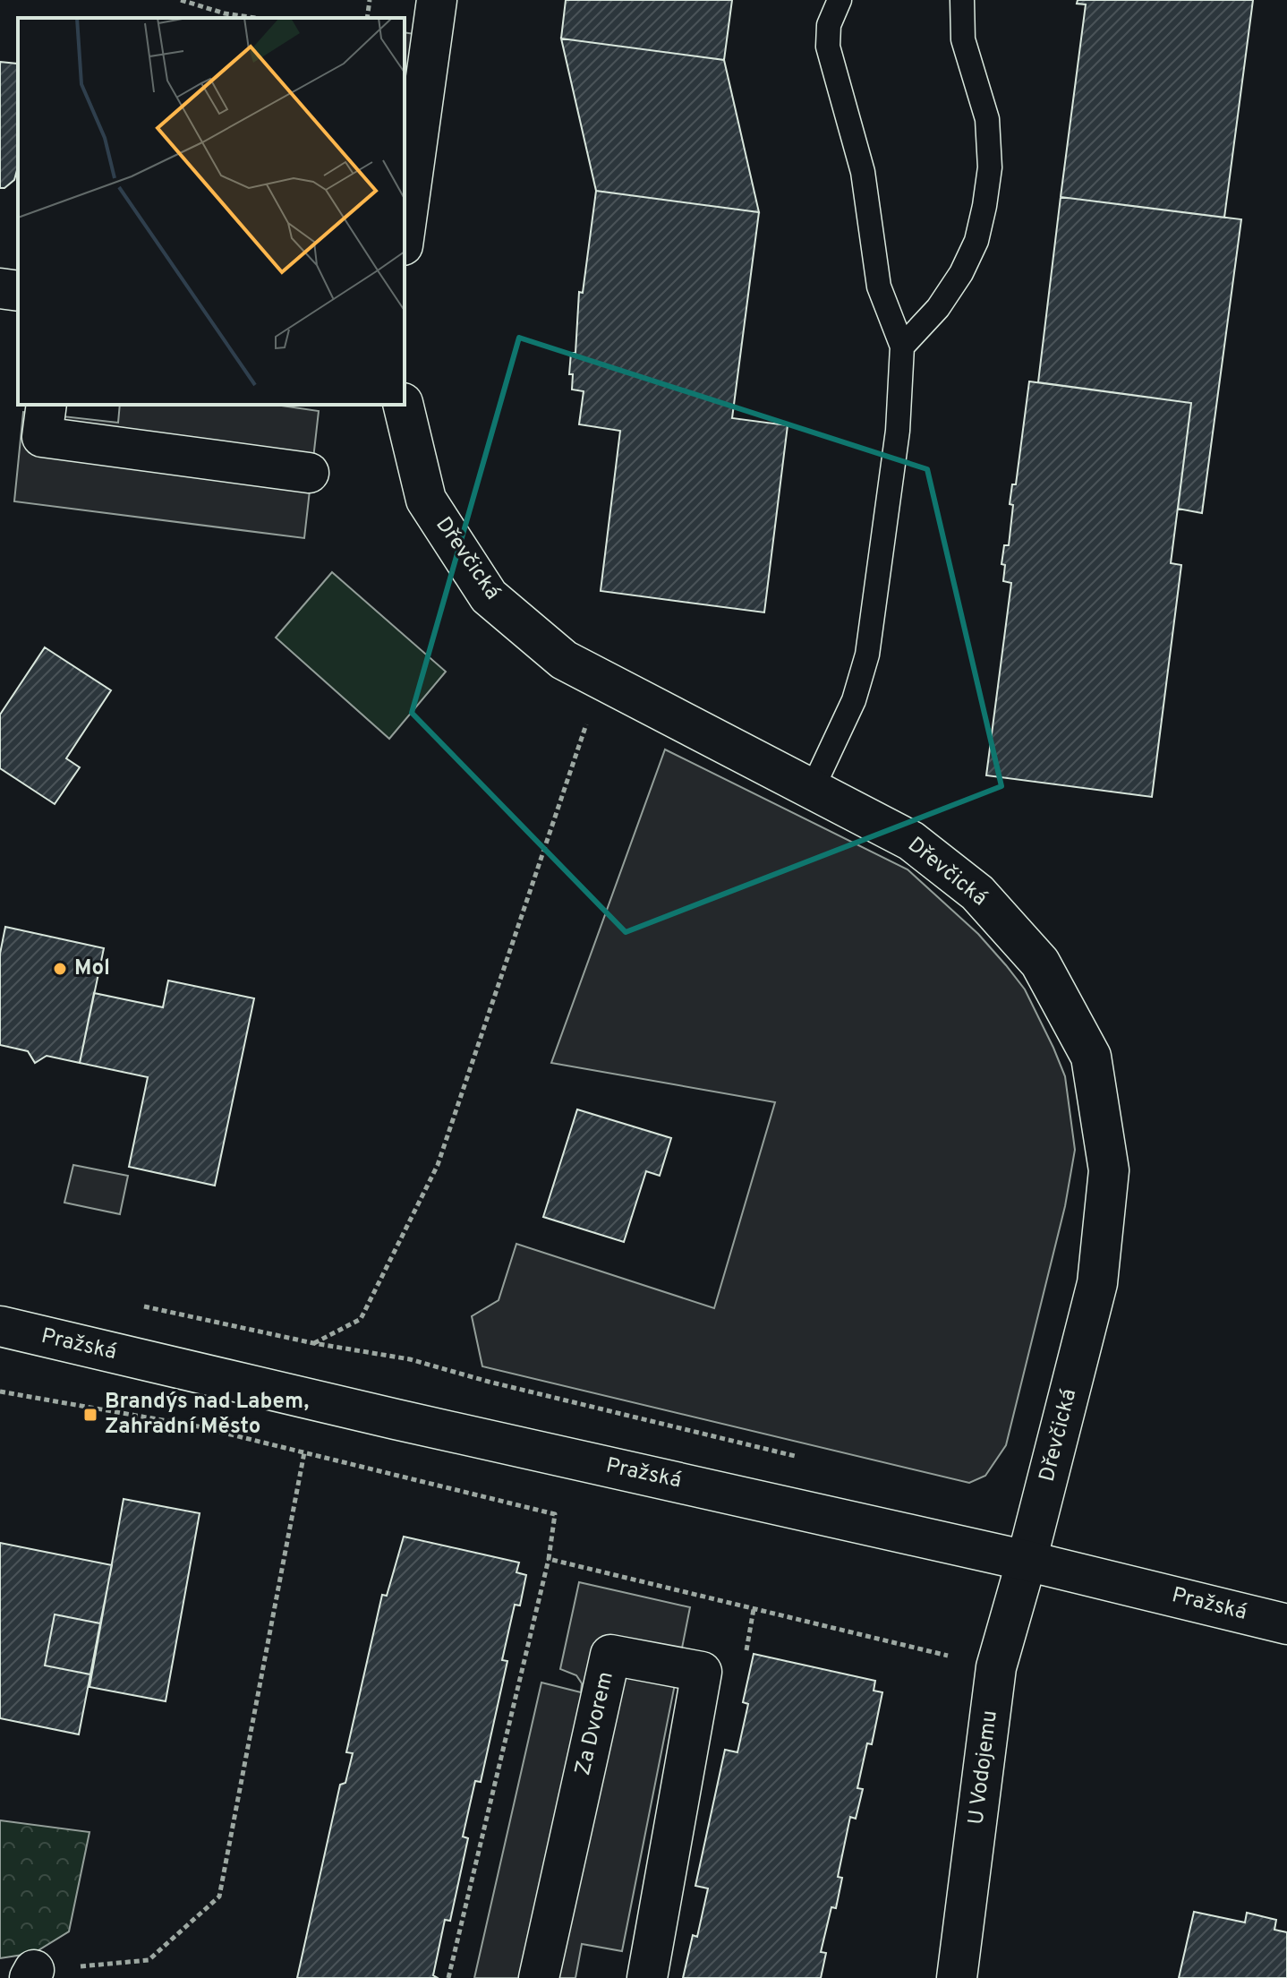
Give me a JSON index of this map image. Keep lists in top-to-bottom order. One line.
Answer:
{"streets":{"street":["Dřevčická","Pražská","Za Dvorem","U Vodojemu"]},"crossings":[["Dřevčická","Pražská"],["Dřevčická","U Vodojemu"],["Pražská","U Vodojemu"]],"places":{"other":["Mol"],"transit":["Brandýs nad Labem, Zahradní Město"]}}
